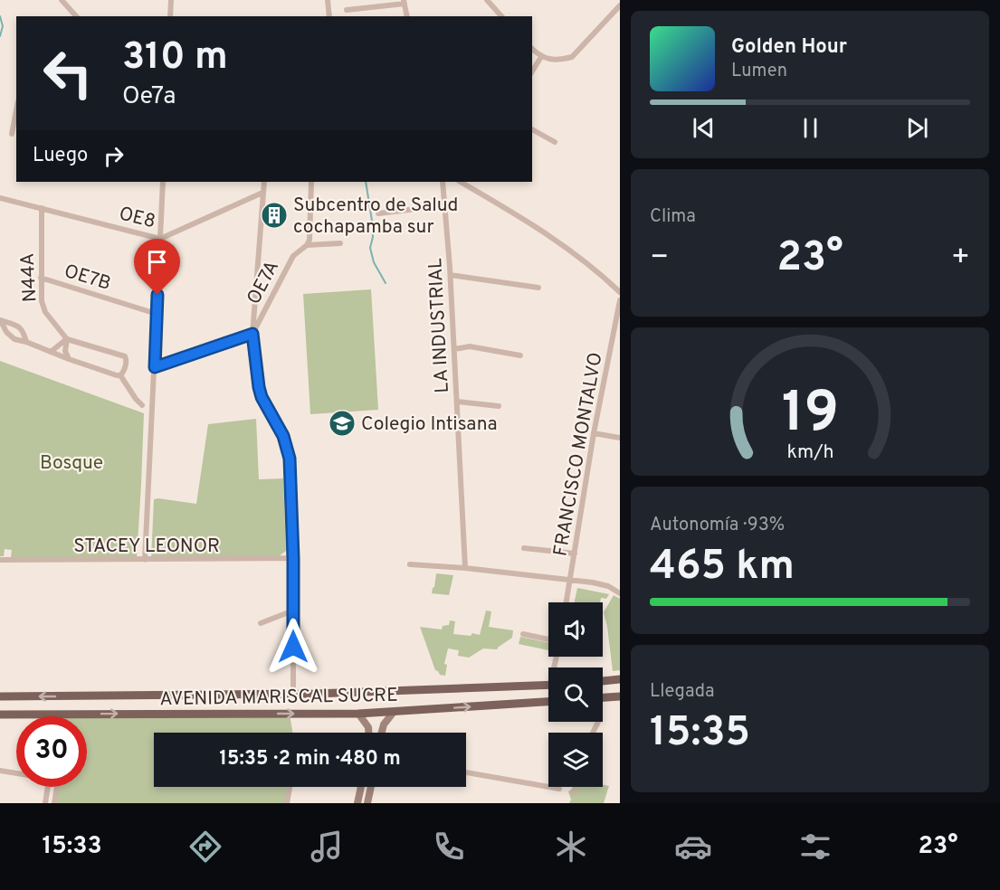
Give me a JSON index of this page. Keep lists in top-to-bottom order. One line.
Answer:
{"streets":{"main road":["AVENIDA MARISCAL SUCRE"],"street":["OE8","OE7B","N44A","OE7A","LA INDUSTRIAL","FRANCISCO MONTALVO","STACEY LEONOR"]},"crossings":[["OE8","N44A"],["OE7B","N44A"]],"parks":["Bosque"],"places":{"building":["Subcentro de Salud cochapamba sur"],"school or university":["Colegio Intisana"]},"page":{"turn":["310 m","Oe7a"],"song":["Golden Hour","Lumen"],"then":"Luego","tile":["Clima",["Autonomía · 93%","465 km"],["Llegada","15:35"]],"heat":["−","23°","+"],"limit":"30","trip":"15:35 · 2 min · 480 m","tabs":["15:33","23°"],"gauge":["19","km/h"]}}
